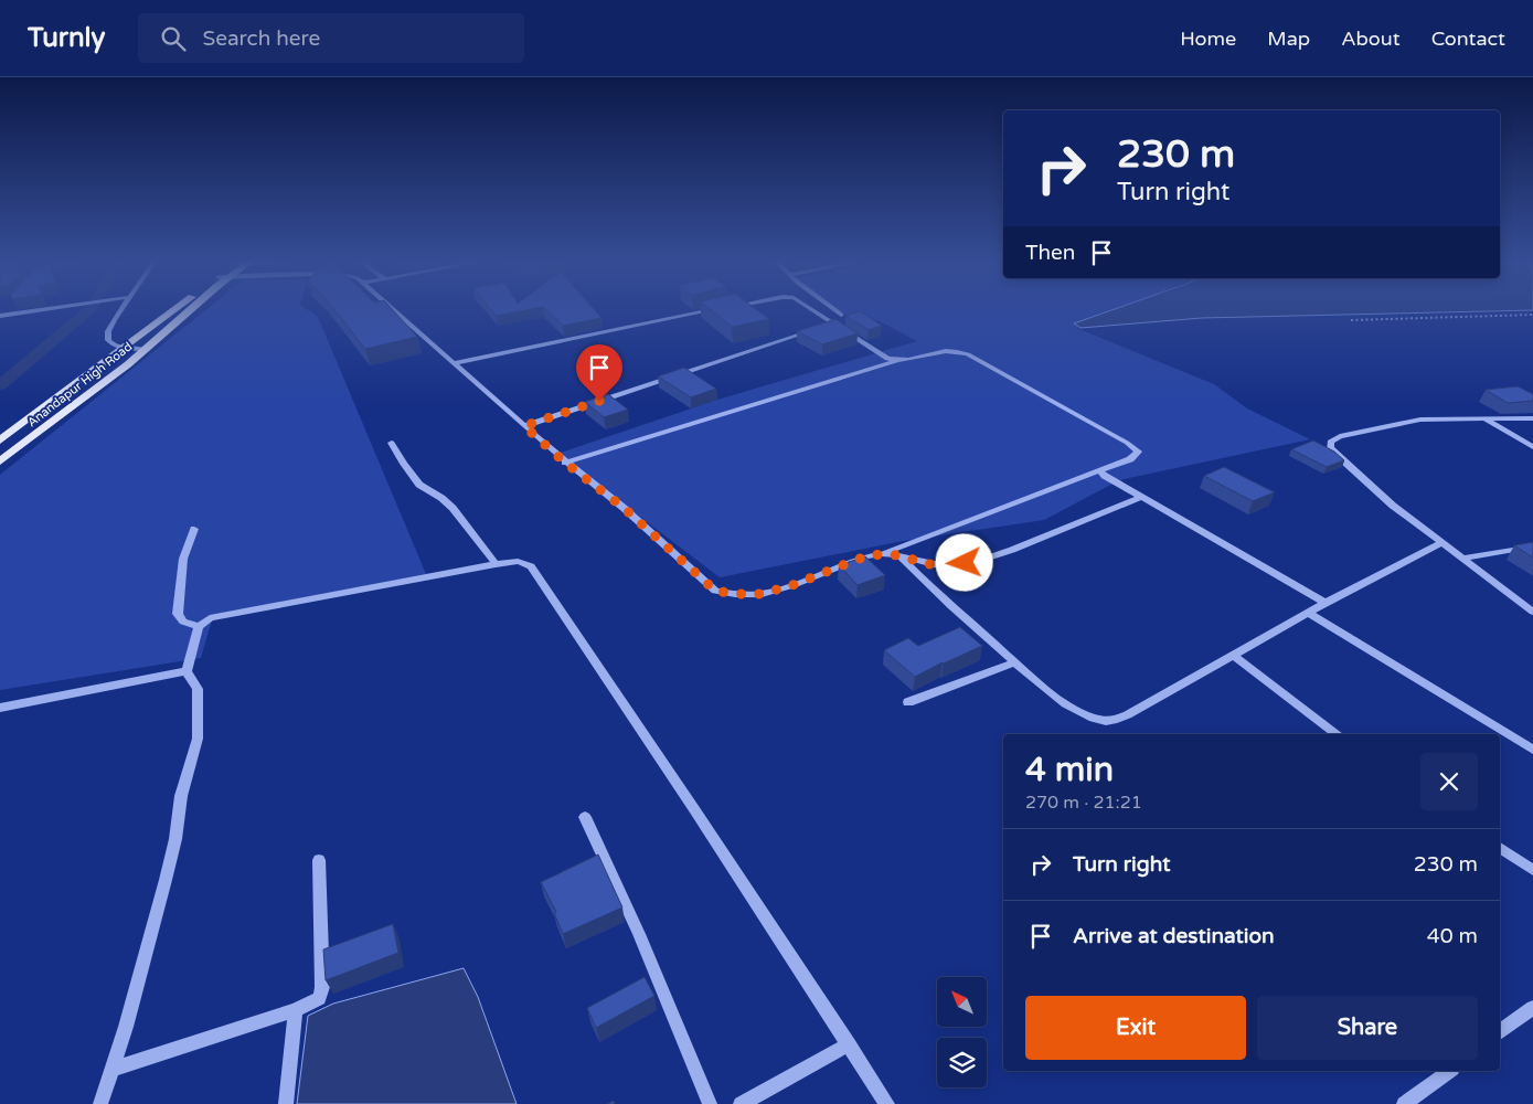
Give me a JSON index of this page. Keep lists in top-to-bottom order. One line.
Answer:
{"streets":{"main road":["Anandapur High Road"]},"north":"top left","page":{"header":"Turnly","search":"Search here","nav":["Home","Map","About","Contact"],"turn":["230 m","Turn right"],"then":"Then","heading":["4 min","270 m · 21:21"],"list":[{"name":"Turn right","value":"230 m"},{"name":"Arrive at destination","value":"40 m"}],"buttons":["Exit","Share"]}}
